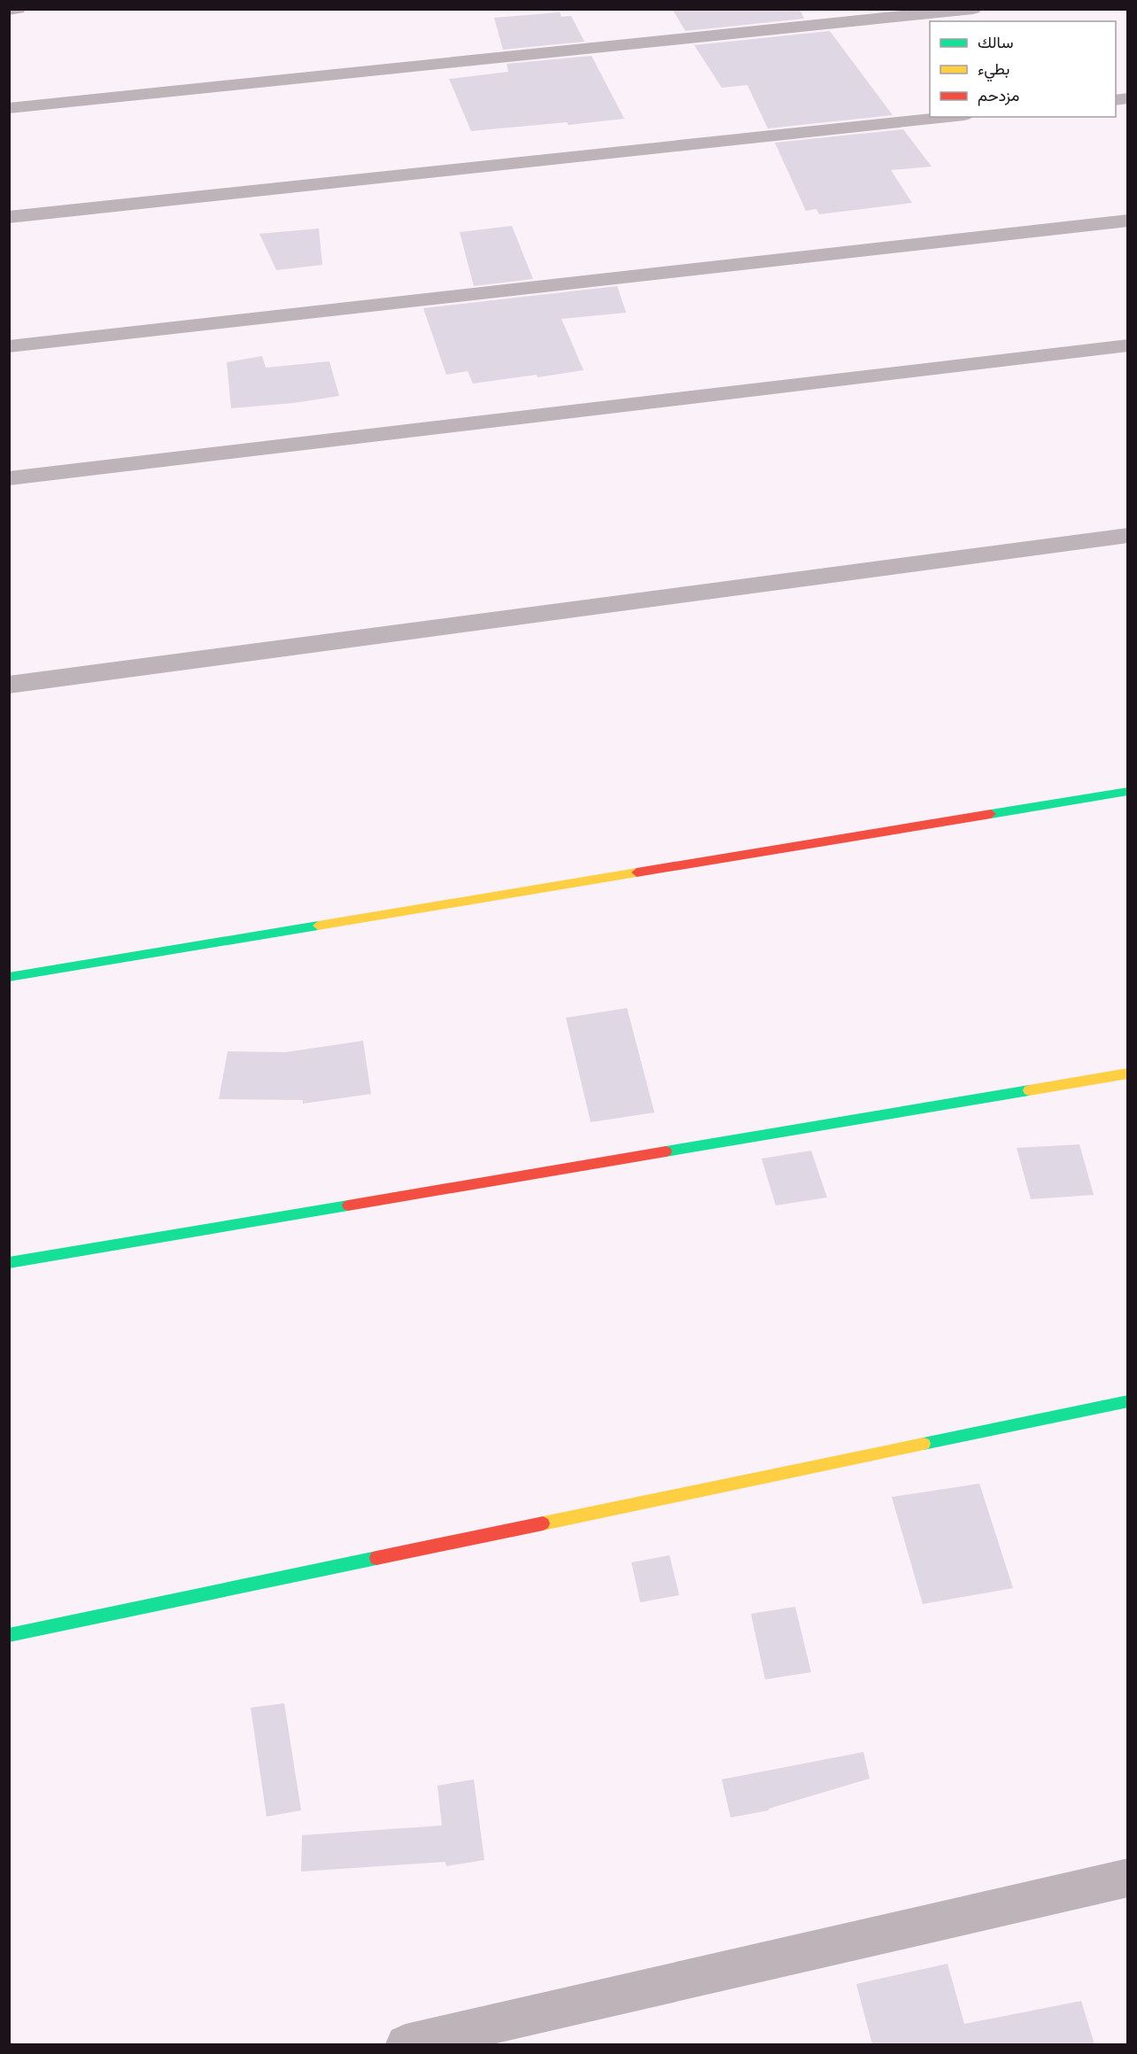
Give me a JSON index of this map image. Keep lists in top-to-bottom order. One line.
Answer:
{"legend":["سالك","بطيء","مزدحم"]}
